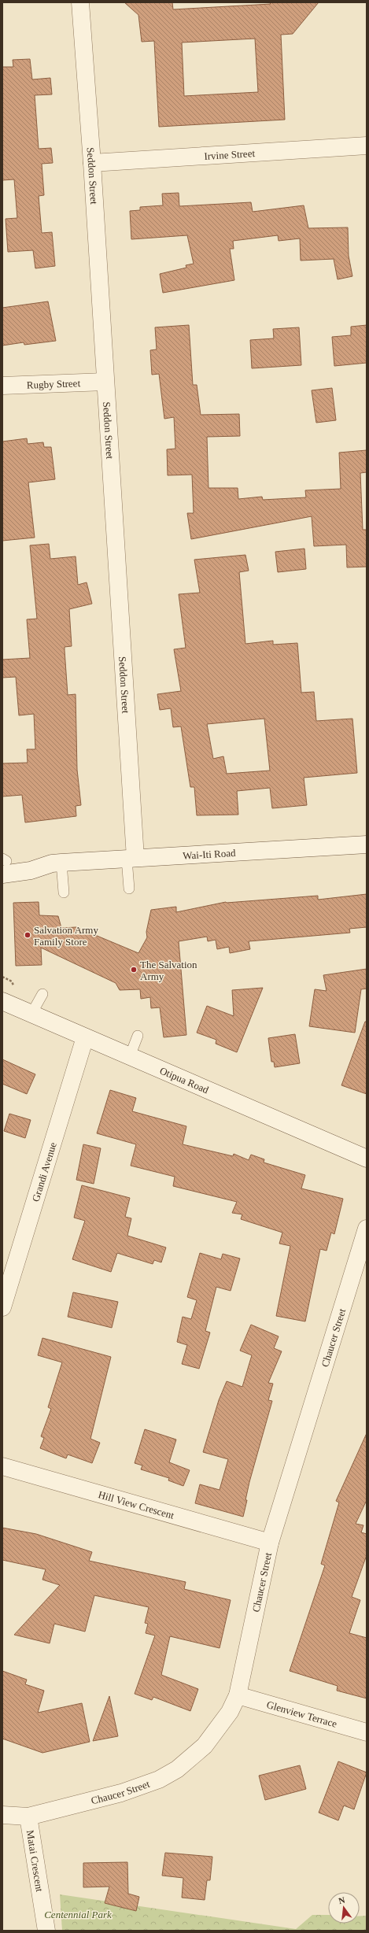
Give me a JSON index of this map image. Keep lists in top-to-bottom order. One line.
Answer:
{"streets":{"street":["Irvine Street","Seddon Street","Rugby Street","Wai-Iti Road","Otipua Road","Grandi Avenue","Chaucer Street","Hill View Crescent","Glenview Terrace","Matai Crescent"]},"crossings":[["Irvine Street","Seddon Street"],["Seddon Street","Rugby Street"],["Seddon Street","Wai-Iti Road"],["Otipua Road","Grandi Avenue"],["Chaucer Street","Hill View Crescent"],["Chaucer Street","Glenview Terrace"],["Chaucer Street","Matai Crescent"]],"parks":["Centennial Park"],"places":["Salvation Army Family Store","The Salvation Army"],"north":"top"}
